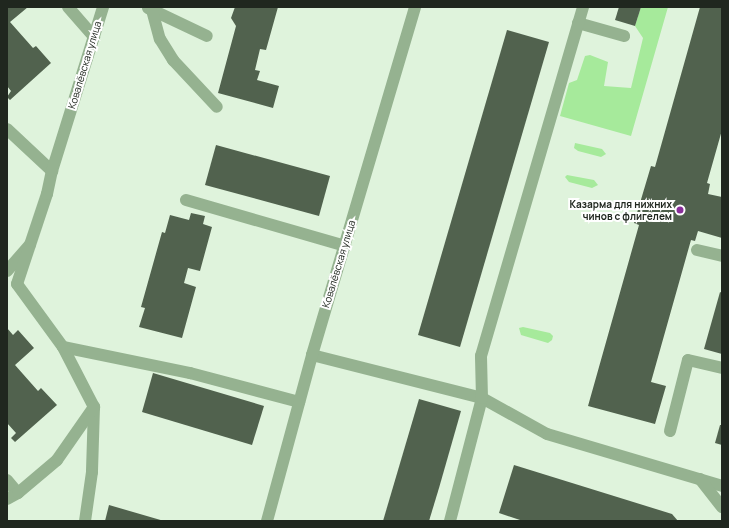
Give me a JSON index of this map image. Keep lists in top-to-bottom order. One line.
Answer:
{"streets":{"street":["Ковалёвская улица"]},"places":["Казарма для нижних чинов с флигелем"]}
